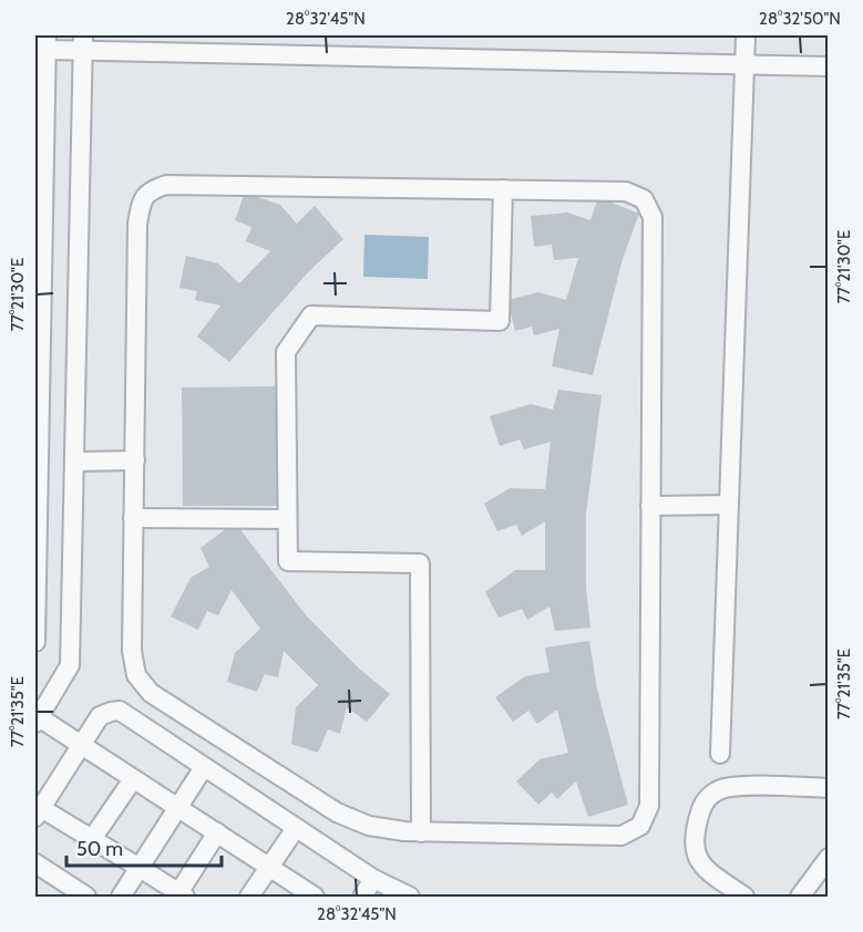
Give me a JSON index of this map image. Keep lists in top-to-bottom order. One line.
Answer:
{"scale_bar":"50 m","coordinates":["28°32'45\"N","28°32'50\"N","77°21'30\"E","77°21'35\"E"]}
